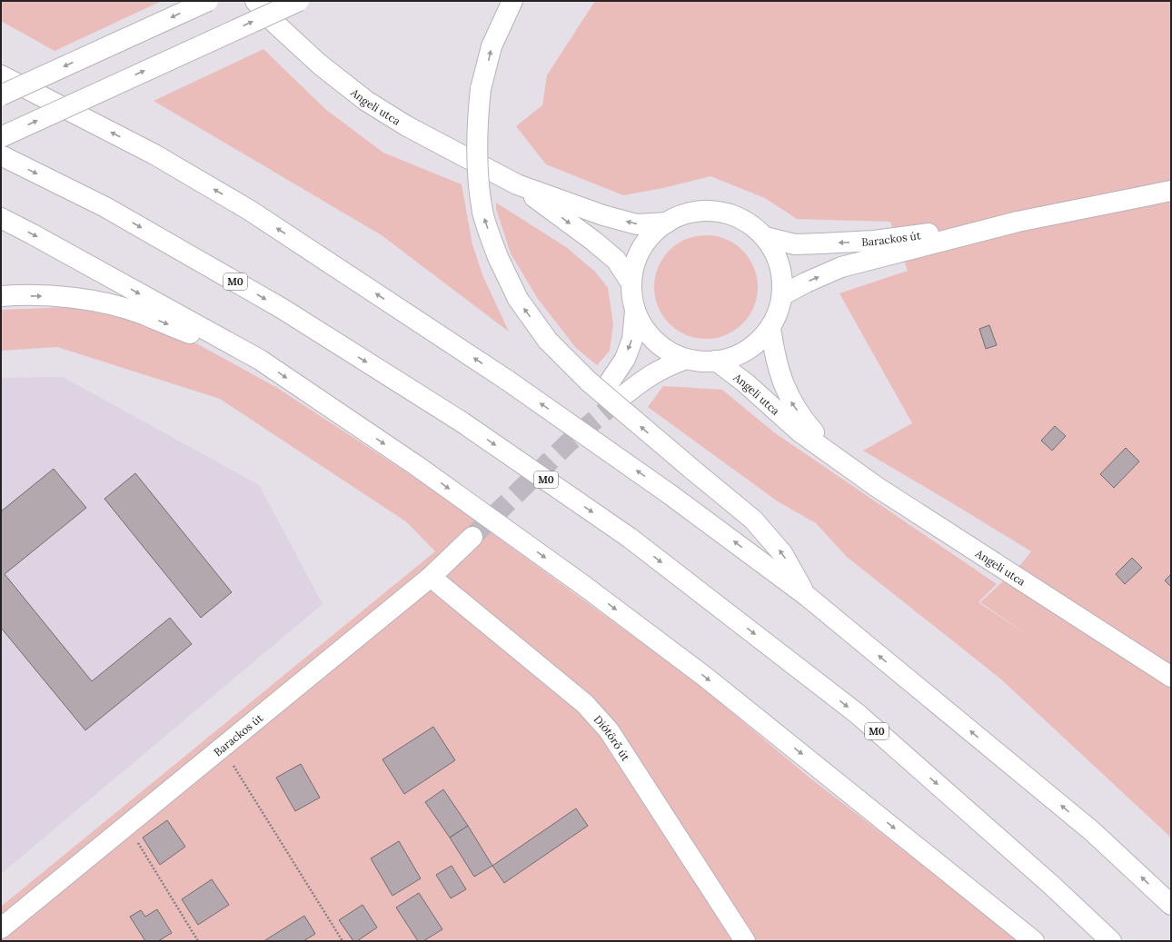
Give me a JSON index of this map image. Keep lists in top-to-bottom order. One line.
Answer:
{"streets":{"main road":["Angeli utca","Barackos út","M0","Diótörő út"]},"crossings":[["Barackos út","Diótörő út"]]}
